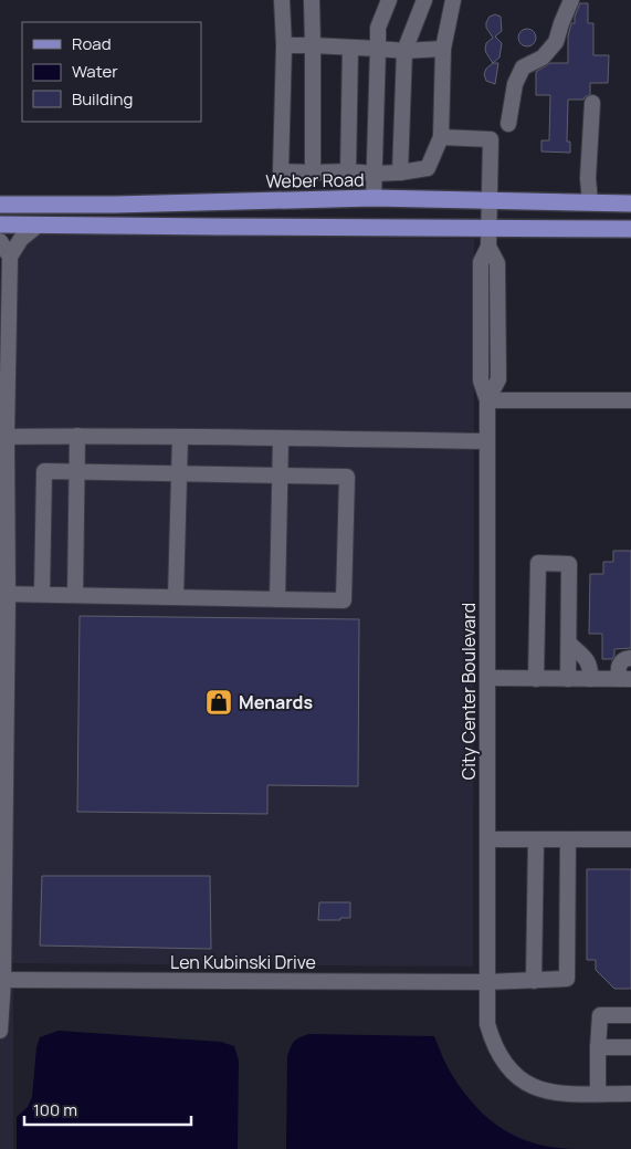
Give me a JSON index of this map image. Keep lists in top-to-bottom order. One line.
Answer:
{"streets":{"main road":["Weber Road"],"street":["City Center Boulevard","Len Kubinski Drive"]},"crossings":[["City Center Boulevard","Len Kubinski Drive"]],"places":{"shop":["Menards"]},"legend":["Road","Water","Building"],"scale_bar":"100 m"}
